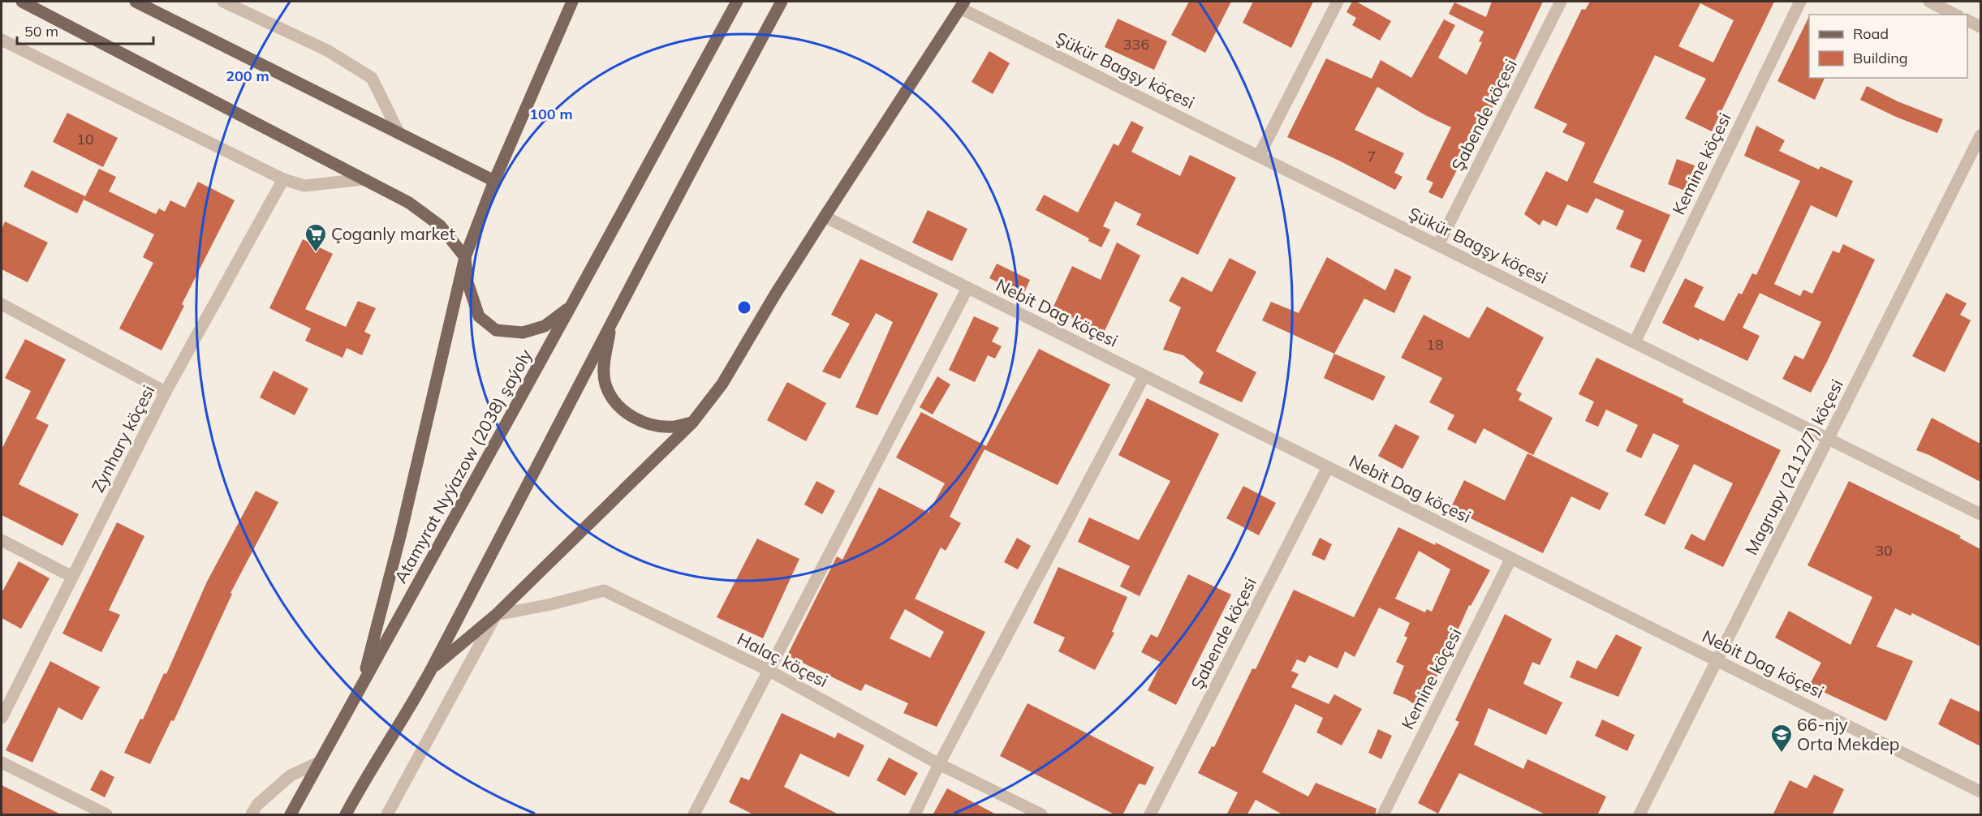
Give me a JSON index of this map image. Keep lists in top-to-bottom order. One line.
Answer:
{"streets":{"main road":["Atamyrat Nyýazow (2038) şaýoly"],"street":["Şükür Bagşy köçesi","Şabende köçesi","Kemine köçesi","Nebit Dag köçesi","Zynhary köçesi","Magrupy (2112/7) köçesi","Halaç köçesi"]},"crossings":[["Şükür Bagşy köçesi","Şabende köçesi"],["Şükür Bagşy köçesi","Kemine köçesi"],["Şükür Bagşy köçesi","Magrupy (2112/7) köçesi"],["Şabende köçesi","Nebit Dag köçesi"],["Kemine köçesi","Nebit Dag köçesi"],["Nebit Dag köçesi","Magrupy (2112/7) köçesi"]],"places":{"supermarket":["Çoganly market"],"school or university":["66-njy Orta Mekdep"]},"house_numbers":["336","10","7","18","30"],"legend":["Road","Building"],"scale_bar":"50 m","rings":["200 m","100 m"]}
